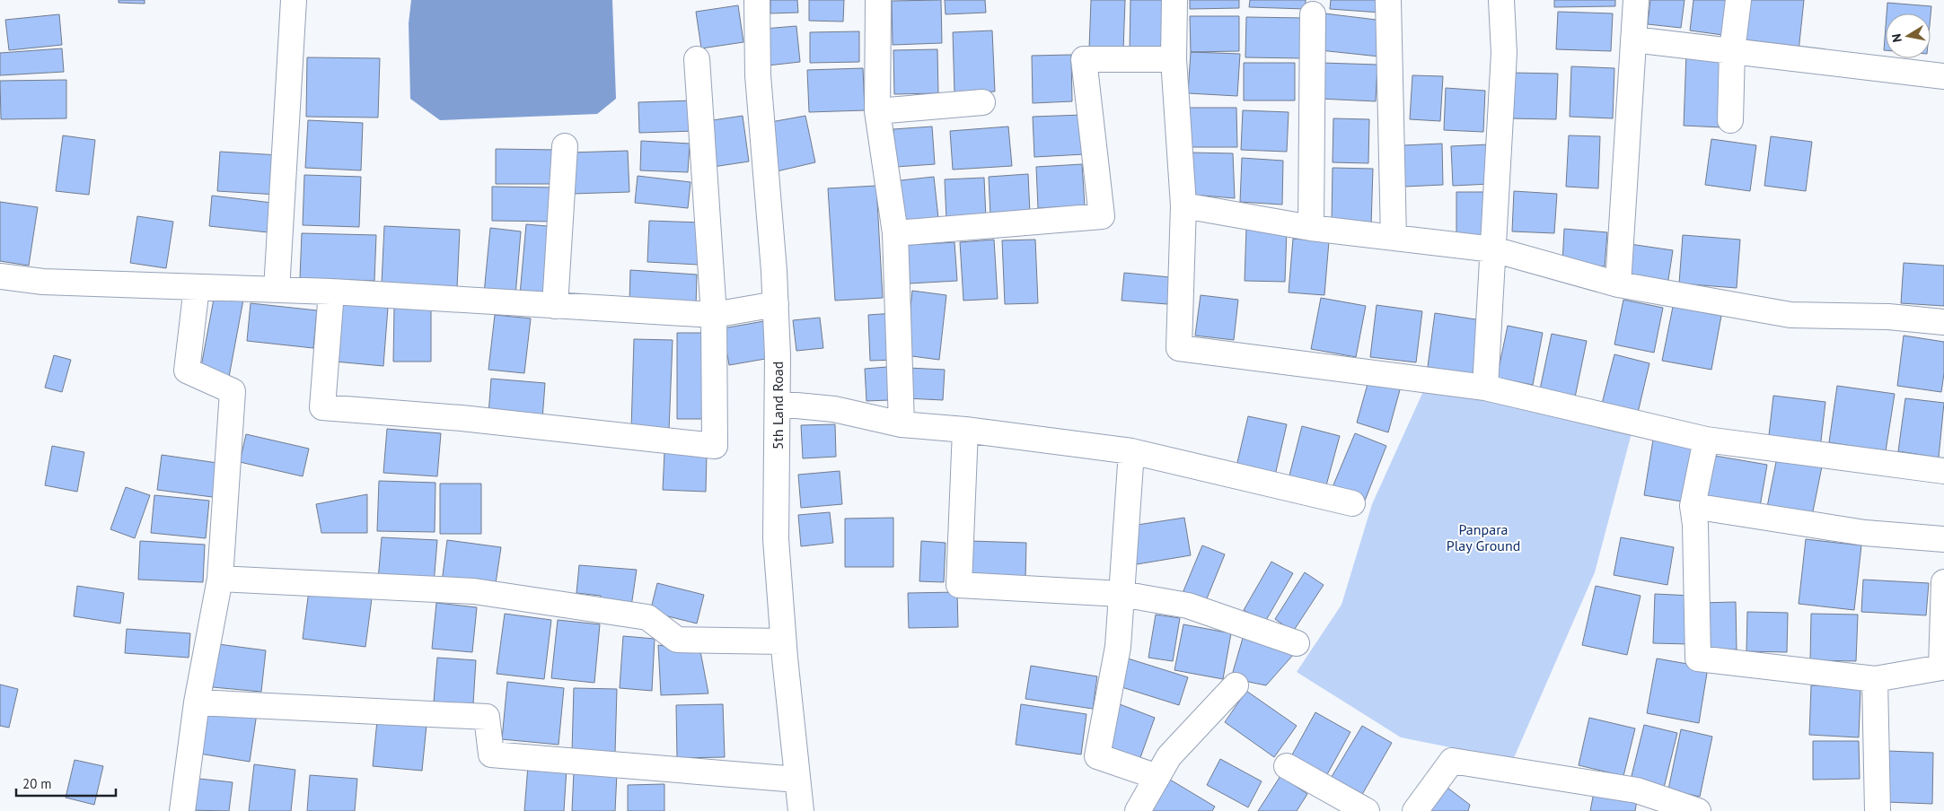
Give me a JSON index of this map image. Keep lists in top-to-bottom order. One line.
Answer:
{"streets":{"street":["5th Land Road"]},"parks":["Panpara Play Ground"],"scale_bar":"20 m","north":"left"}
